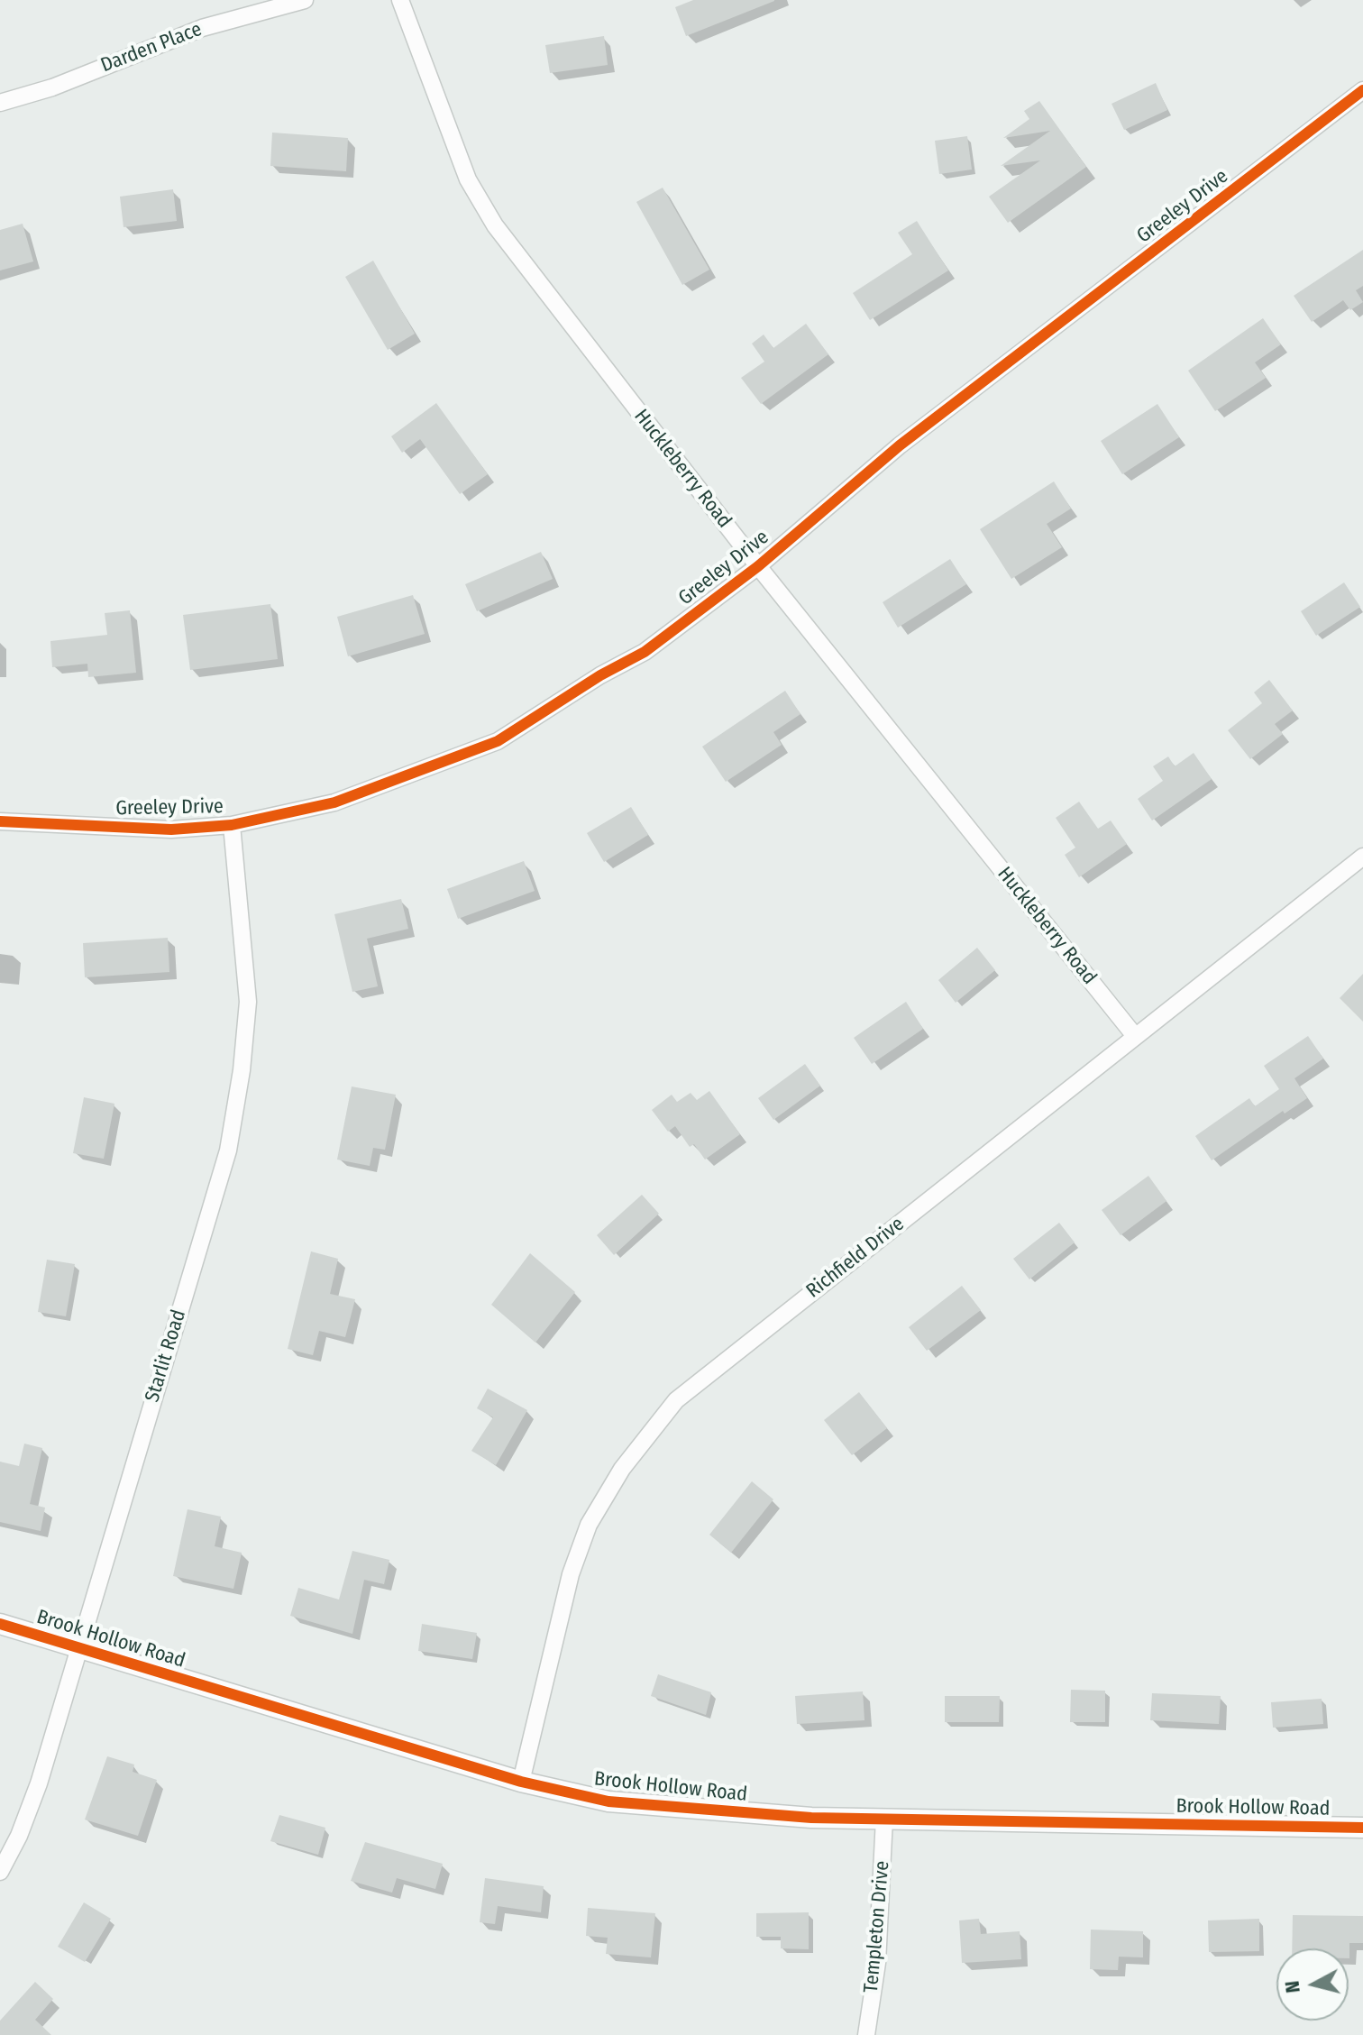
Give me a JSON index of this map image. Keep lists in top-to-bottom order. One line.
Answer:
{"streets":{"street":["Darden Place","Greeley Drive","Huckleberry Road","Richfield Drive","Starlit Road","Brook Hollow Road","Templeton Drive"]},"crossings":[["Greeley Drive","Huckleberry Road"],["Greeley Drive","Starlit Road"],["Huckleberry Road","Richfield Drive"],["Richfield Drive","Brook Hollow Road"],["Starlit Road","Brook Hollow Road"],["Brook Hollow Road","Templeton Drive"]],"north":"left"}
